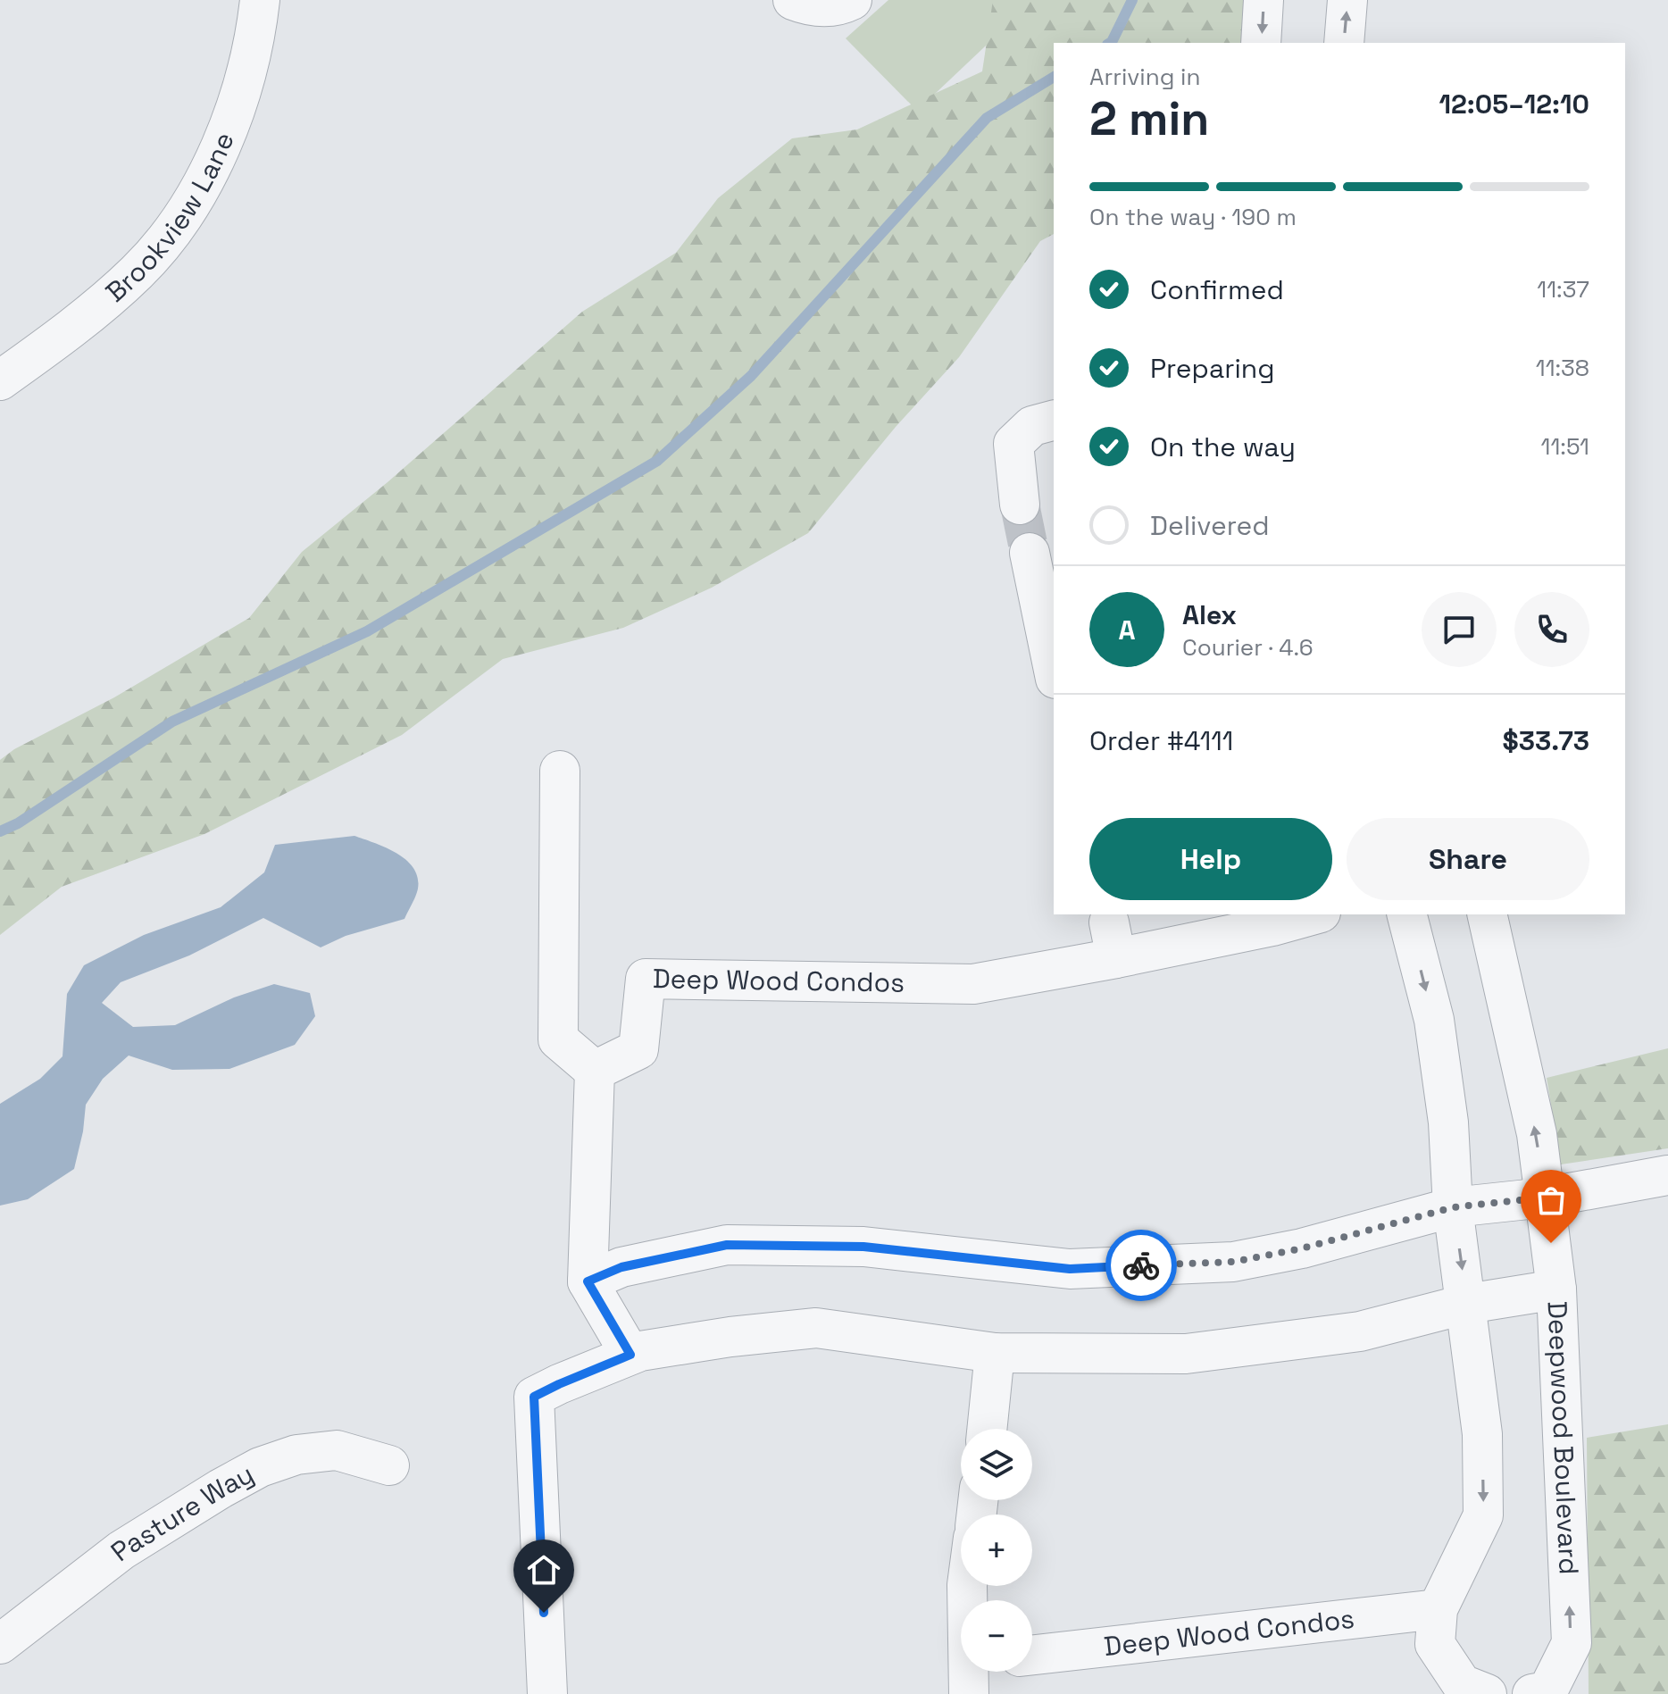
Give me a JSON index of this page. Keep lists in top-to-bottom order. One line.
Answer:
{"streets":{"street":["Brookview Lane","Deep Wood Condos","Deepwood Boulevard","Pasture Way"]},"page":{"heading":["2 min","Arriving in","12:05–12:10"],"panel":["Alex","Courier · 4.6","Order #4111","$33.73"],"bar":"On the way · 190 m","list":[["Confirmed","11:37"],["Preparing","11:38"],["On the way","11:51"],"Delivered"],"round":"A","buttons":["Help","Share"],"map_buttons":["+","−"]}}
